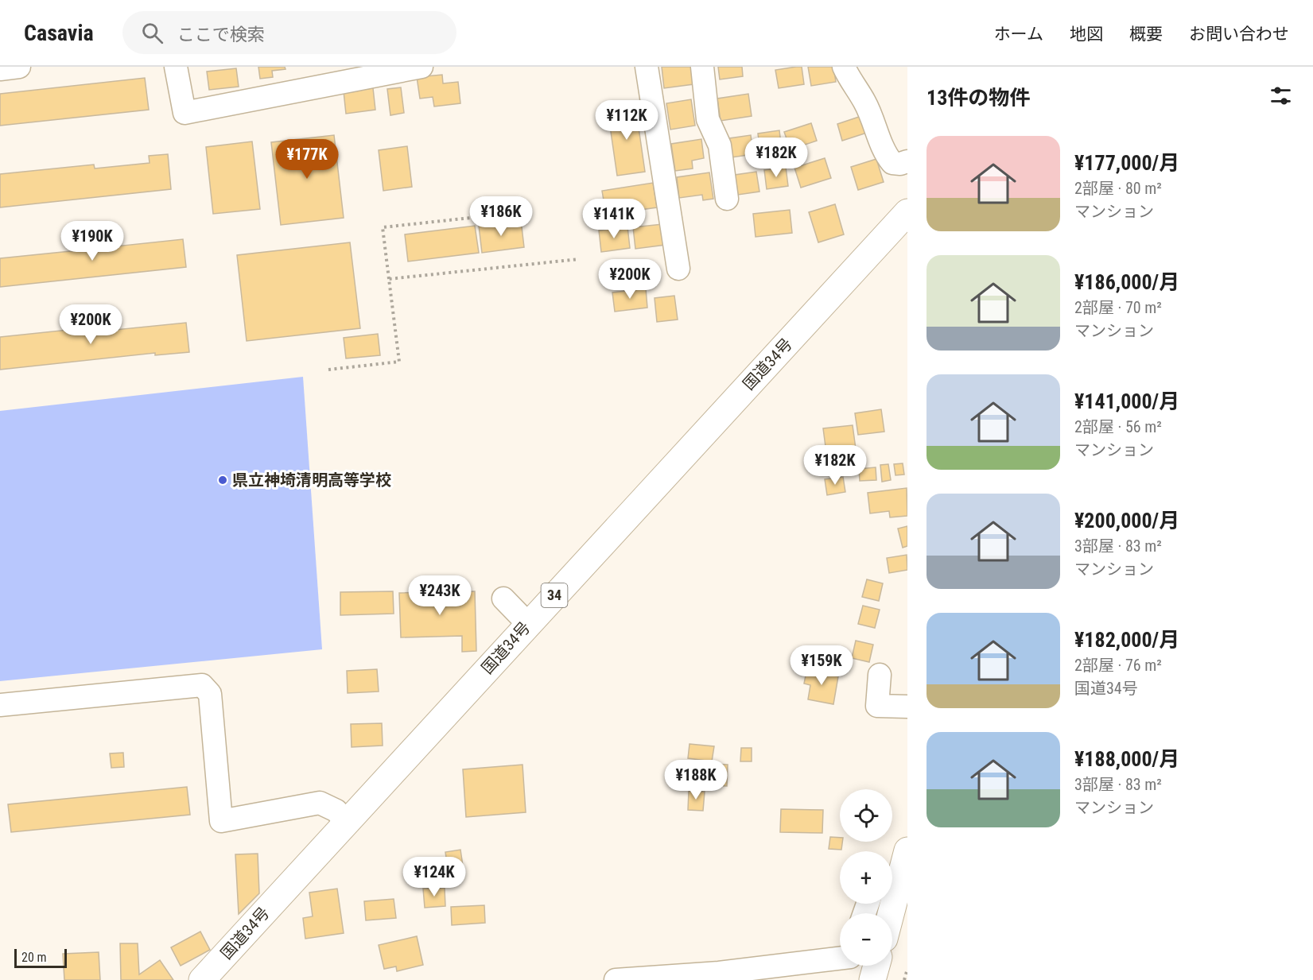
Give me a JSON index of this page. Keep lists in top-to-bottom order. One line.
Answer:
{"streets":{"main road":["国道34号","34"]},"places":["県立神埼清明高等学校"],"scale_bar":"20 m","page":{"header":"Casavia","search":"ここで検索","nav":["ホーム","地図","概要","お問い合わせ"],"heading":"13件の物件","price":["¥112K","¥182K","¥177K","¥186K","¥141K","¥190K","¥200K","¥200K","¥182K","¥243K","¥159K","¥188K","¥124K"],"list":[{"name":"¥177,000/月","note":"2部屋 · 80 m² · マンション"},{"name":"¥186,000/月","note":"2部屋 · 70 m² · マンション"},{"name":"¥141,000/月","note":"2部屋 · 56 m² · マンション"},{"name":"¥200,000/月","note":"3部屋 · 83 m² · マンション"},{"name":"¥182,000/月","note":"2部屋 · 76 m² · 国道34号"},{"name":"¥188,000/月","note":"3部屋 · 83 m² · マンション"}],"map_buttons":["+","−"],"scale":"20 m"}}
